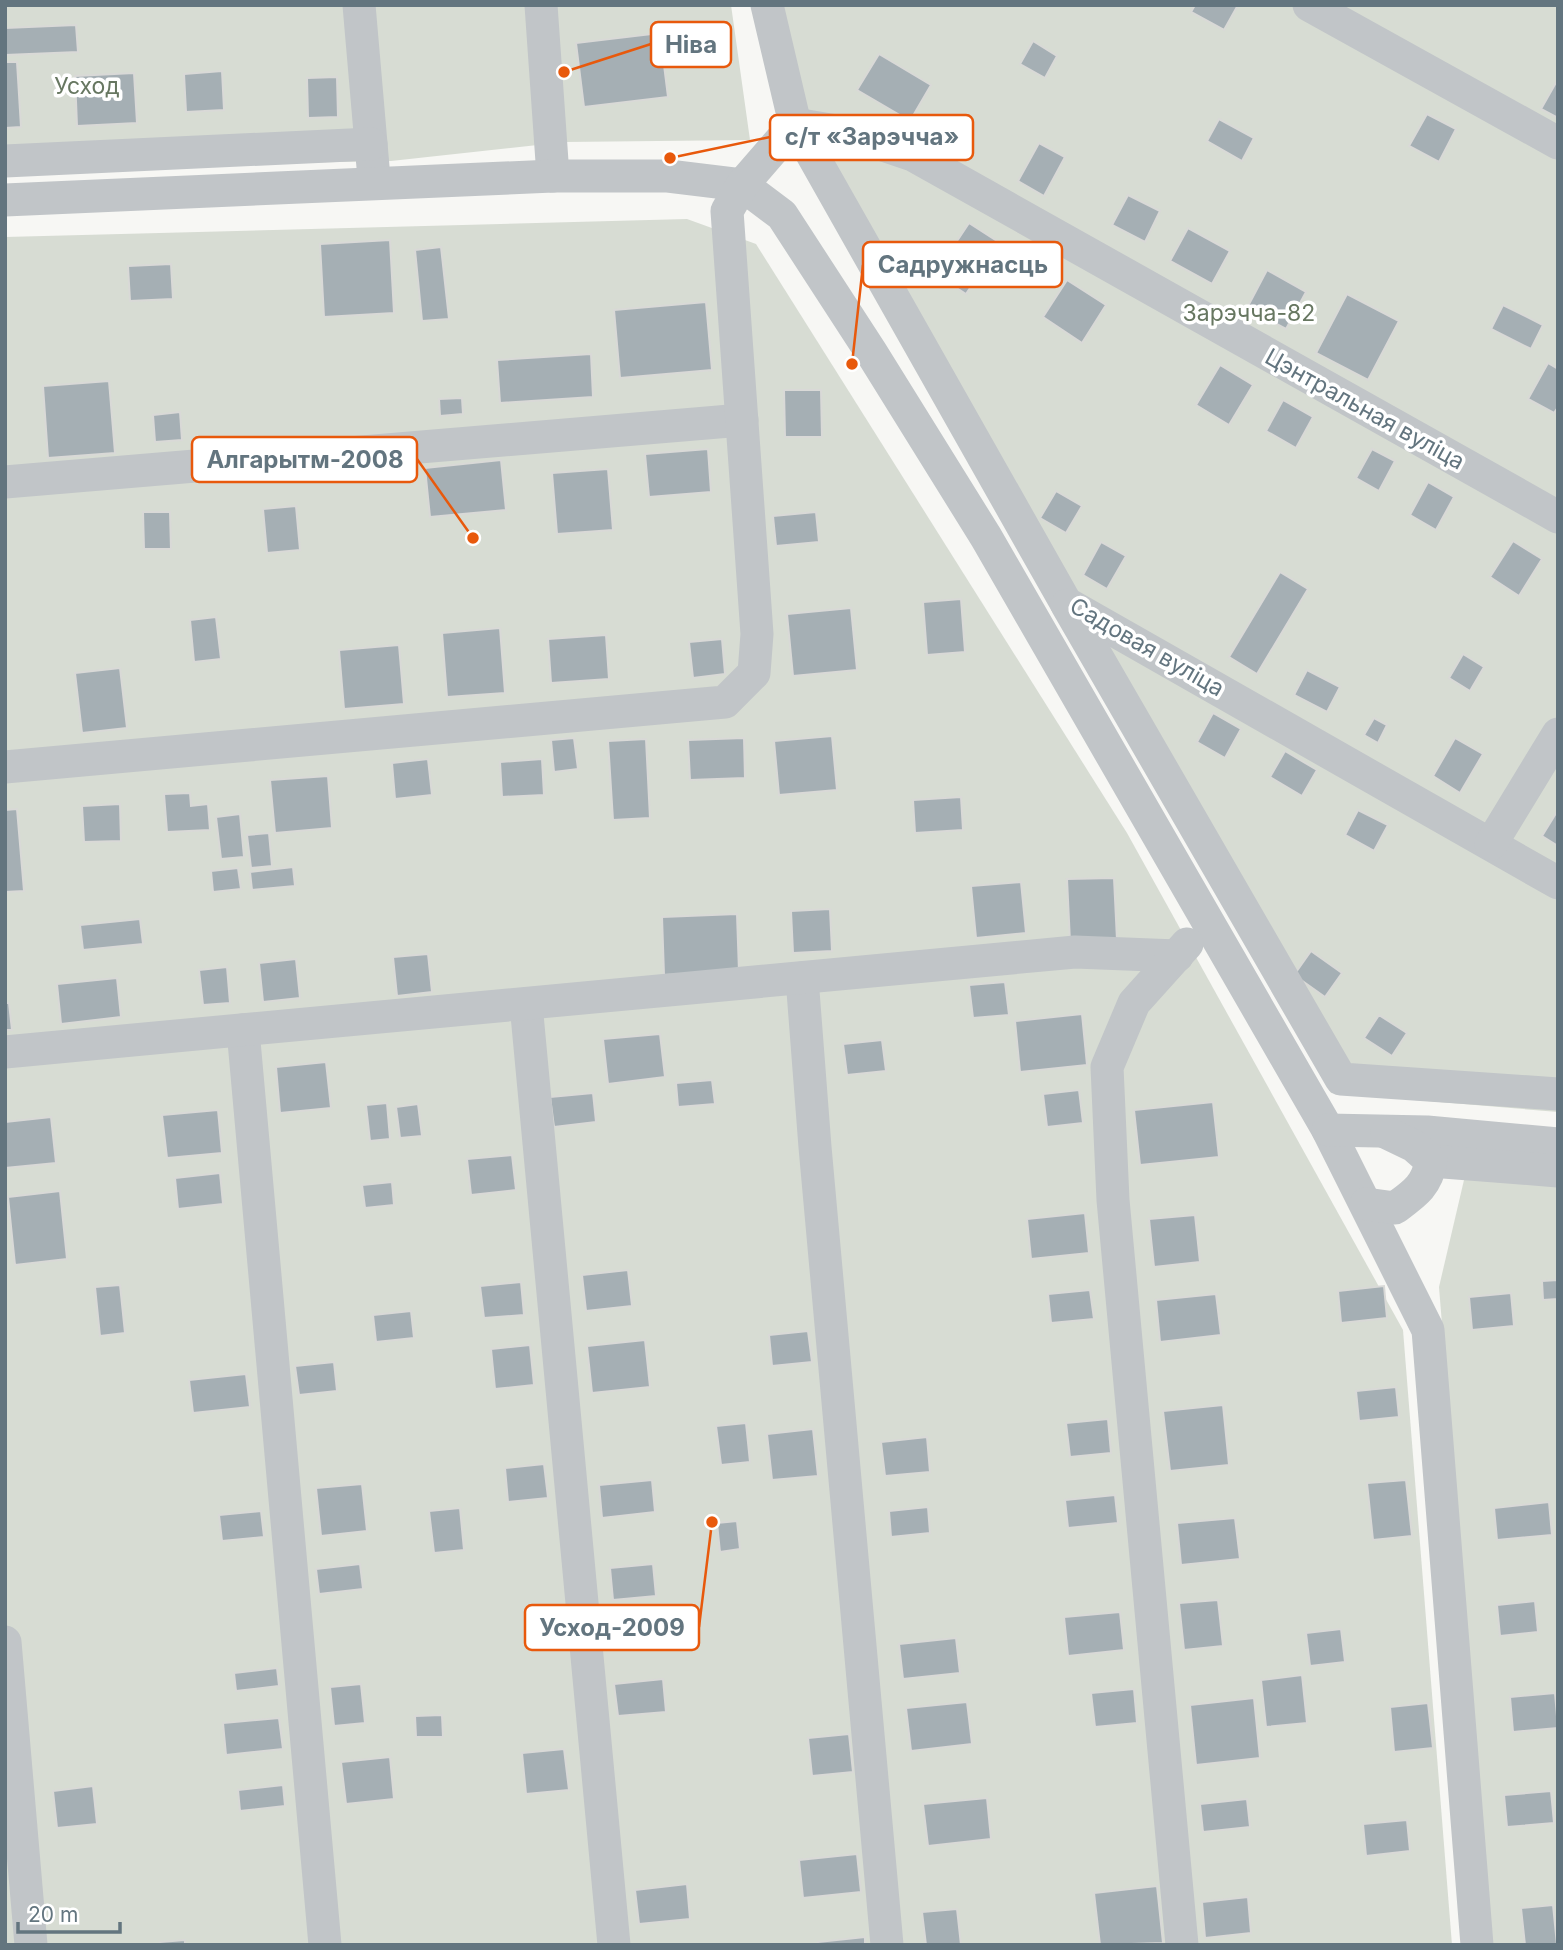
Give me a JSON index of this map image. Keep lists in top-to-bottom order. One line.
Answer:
{"streets":{"street":["Цэнтральная вуліца","Садовая вуліца"]},"crossings":[["Цэнтральная вуліца","Садовая вуліца"]],"parks":["Усход","Зарэчча-82"],"places":["Ніва","с/т «Зарэчча»","Садружнасць","Алгарытм-2008","Усход-2009"],"scale_bar":"20 m"}
